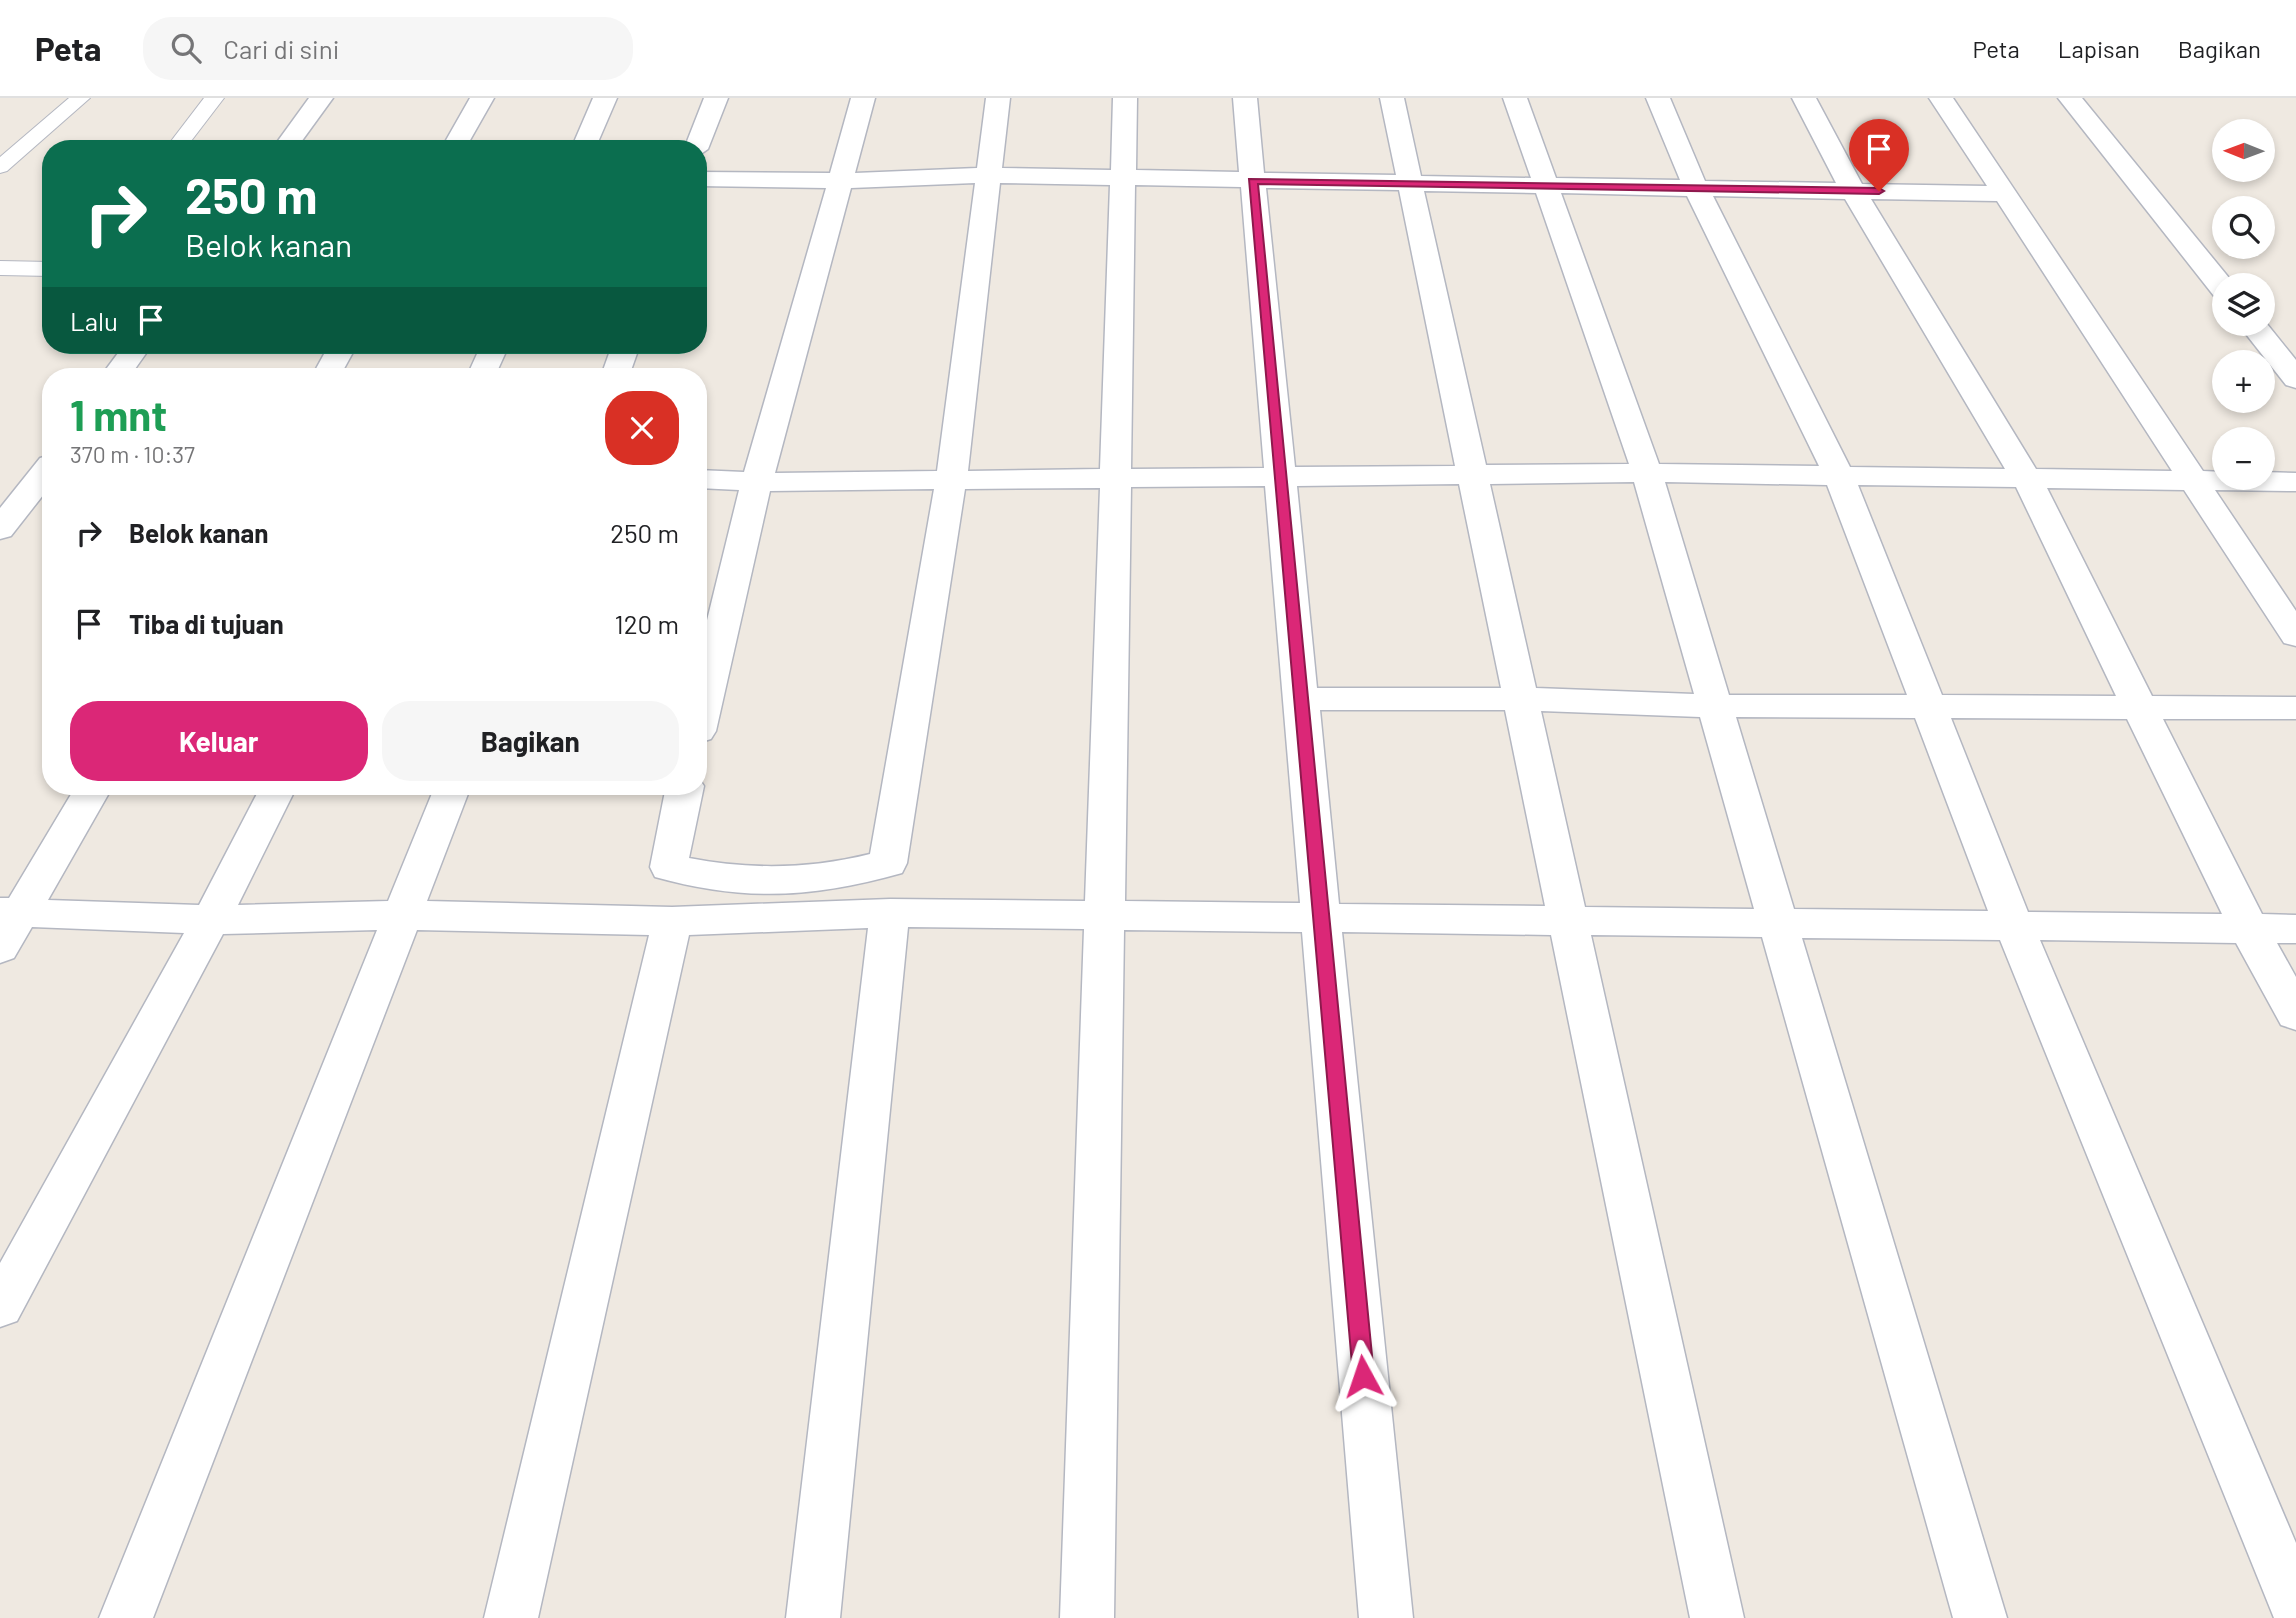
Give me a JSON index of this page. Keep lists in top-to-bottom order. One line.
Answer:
{"north":"left","page":{"header":"Peta","search":"Cari di sini","nav":["Peta","Lapisan","Bagikan"],"map_buttons":["+","−"],"turn":["250 m","Belok kanan"],"then":"Lalu","heading":["1 mnt","370 m · 10:37"],"list":[{"name":"Belok kanan","value":"250 m"},{"name":"Tiba di tujuan","value":"120 m"}],"buttons":["Keluar","Bagikan"]}}
